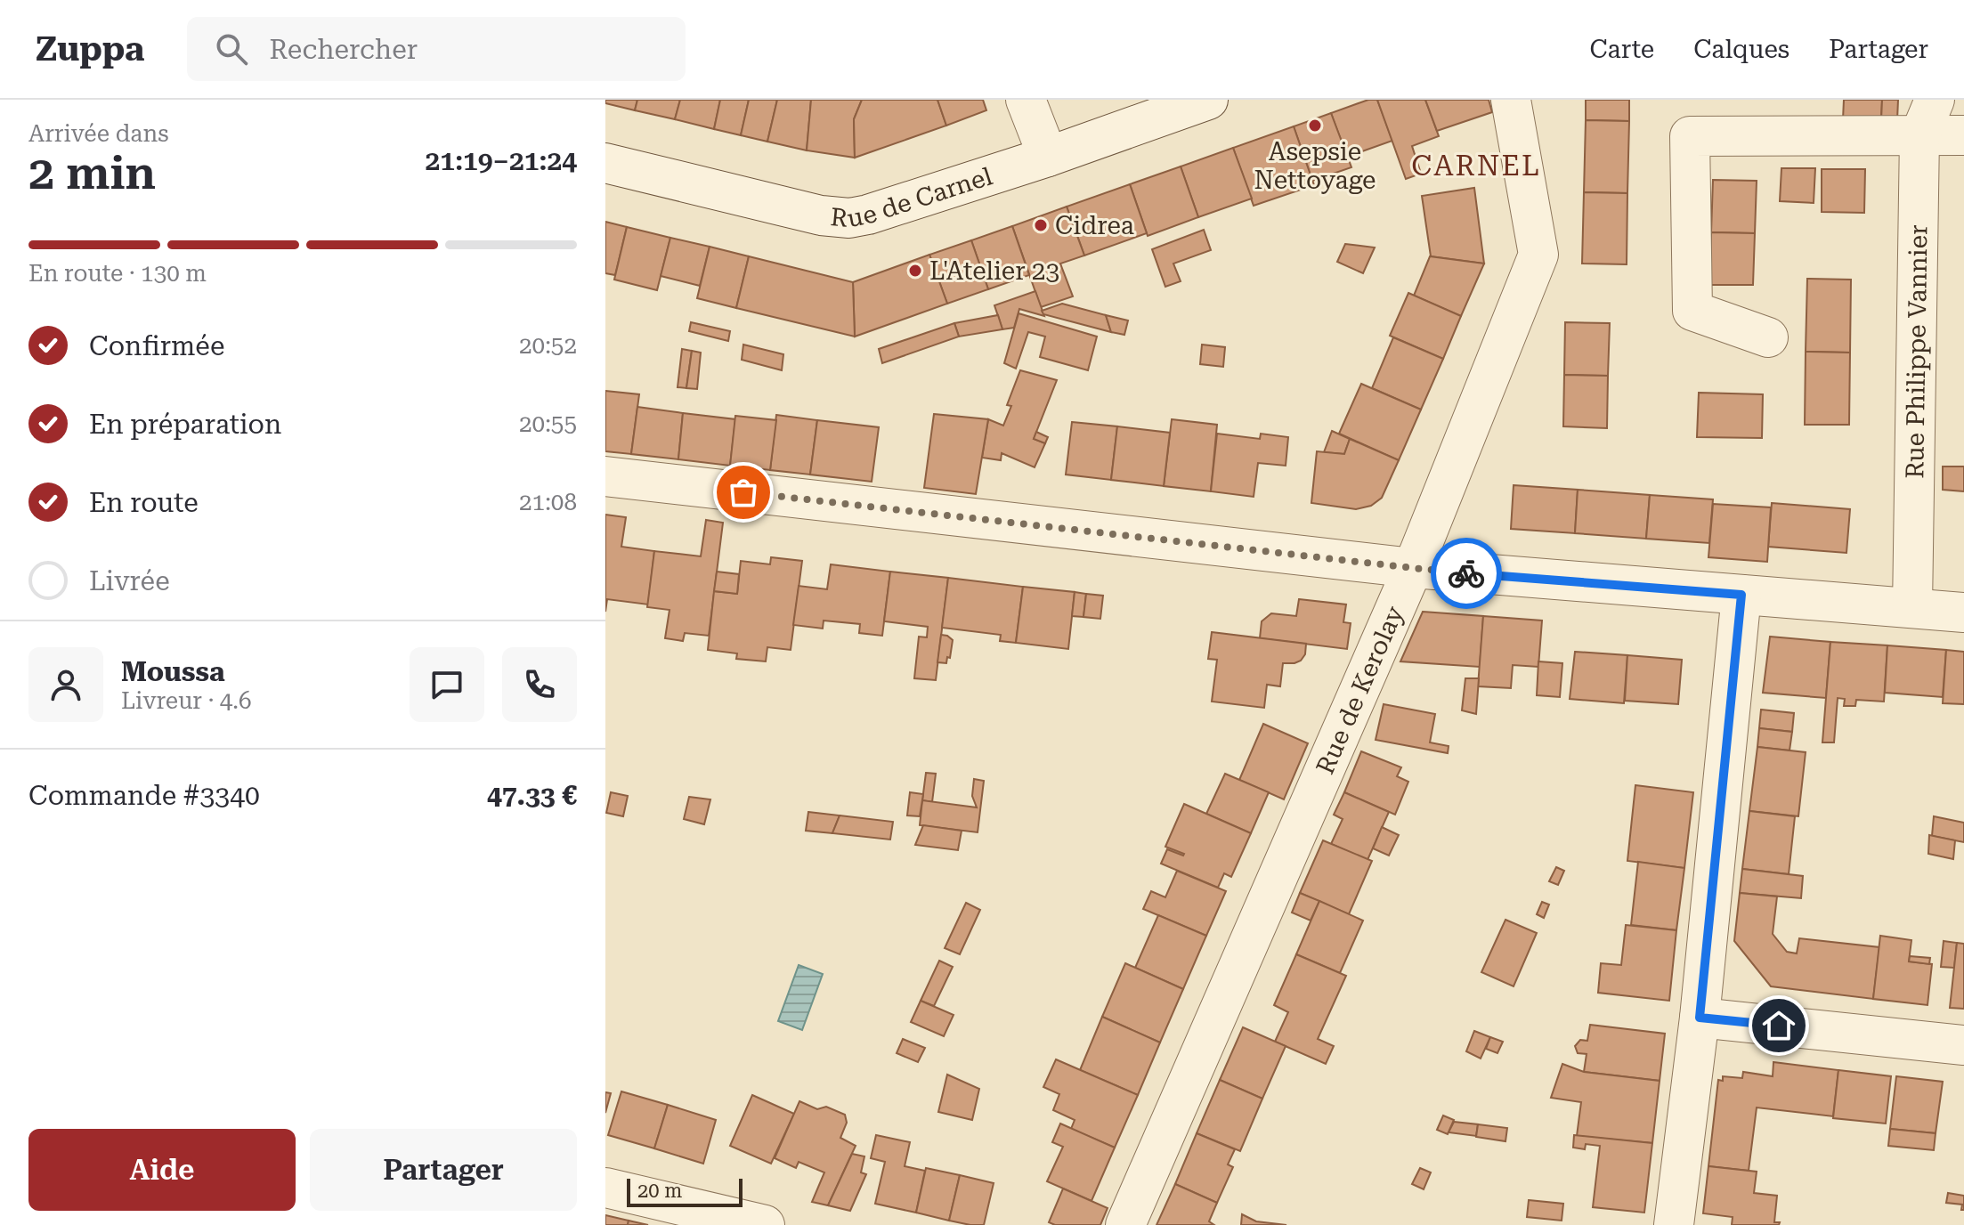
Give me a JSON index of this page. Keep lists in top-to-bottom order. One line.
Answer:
{"streets":{"street":["Rue de Carnel","Rue Philippe Vannier","Rue de Kerolay"]},"districts":["CARNEL"],"places":["Asepsie Nettoyage","Cidrea","L'Atelier 23"],"scale_bar":"20 m","page":{"header":"Zuppa","search":"Rechercher","nav":["Carte","Calques","Partager"],"heading":["2 min","Arrivée dans","21:19–21:24"],"panel":["Moussa","Livreur · 4.6","Commande #3340","47.33 €"],"bar":"En route · 130 m","list":[["Confirmée","20:52"],["En préparation","20:55"],["En route","21:08"],"Livrée"],"buttons":["Aide","Partager"],"scale":"20 m"}}
